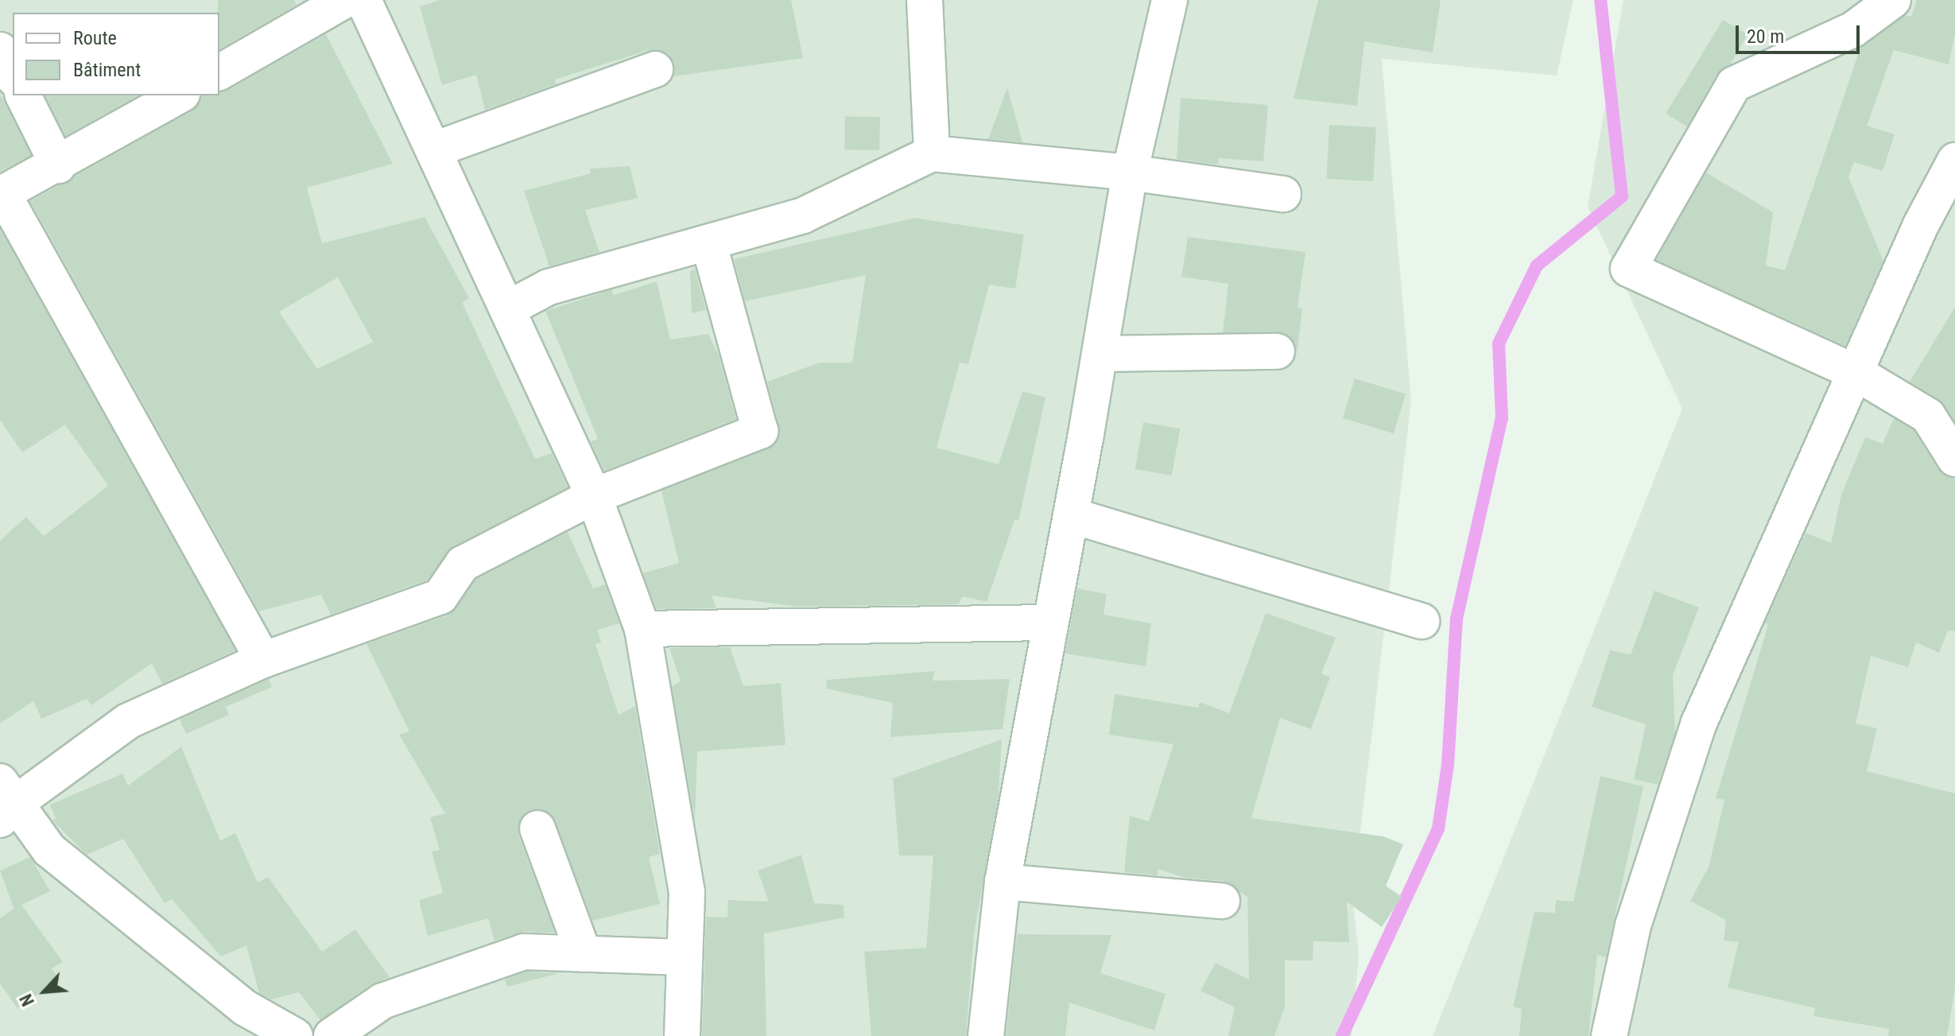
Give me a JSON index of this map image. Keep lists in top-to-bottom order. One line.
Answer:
{"legend":["Route","Bâtiment"],"scale_bar":"20 m","north":"bottom left"}
